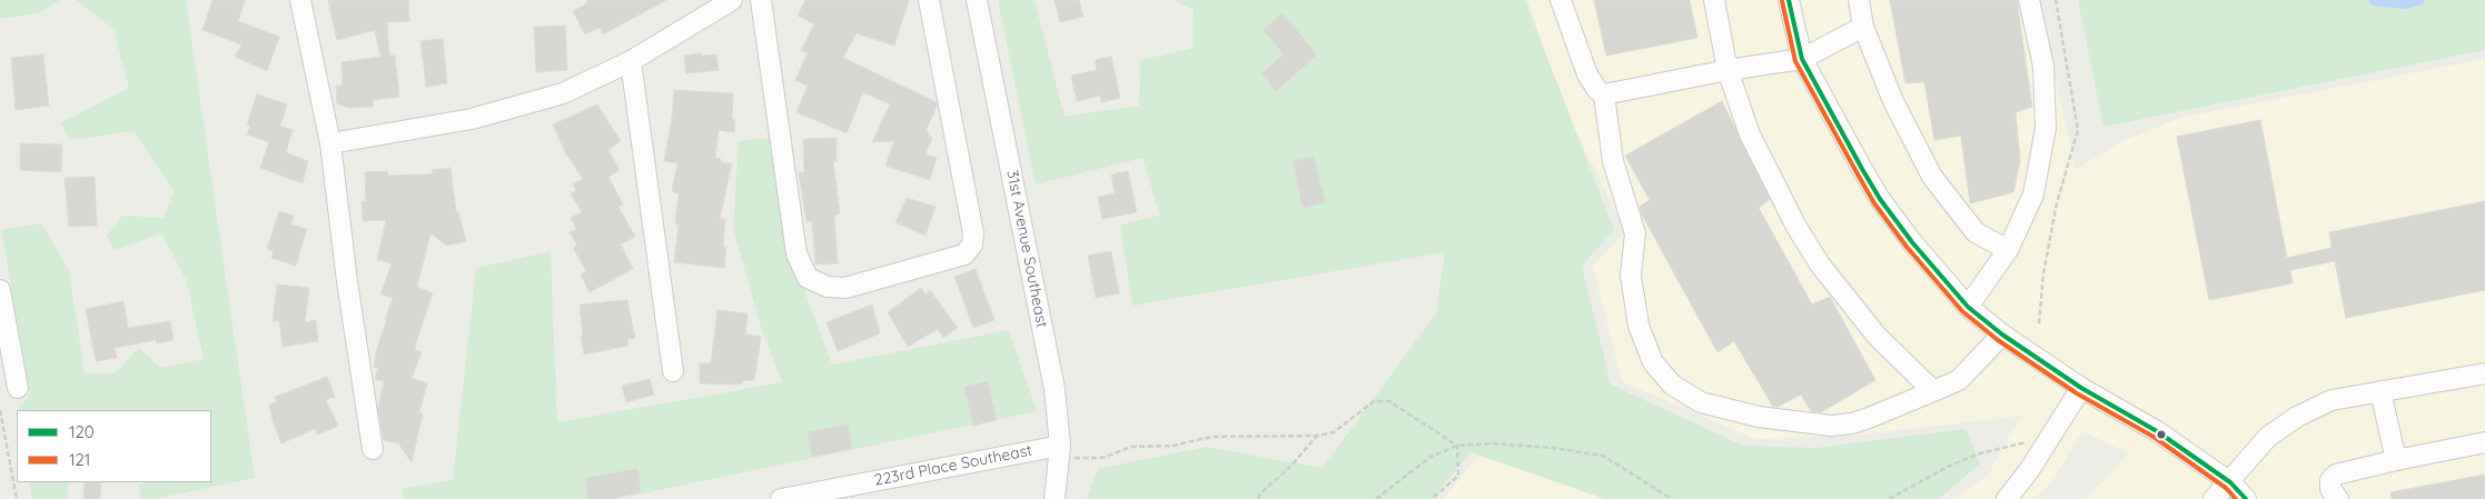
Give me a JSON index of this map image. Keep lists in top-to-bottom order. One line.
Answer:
{"streets":{"street":["31st Avenue Southeast","223rd Place Southeast"]},"crossings":[["31st Avenue Southeast","223rd Place Southeast"]],"lines":["transit line 120","transit line 121"],"legend":["120","121"]}
